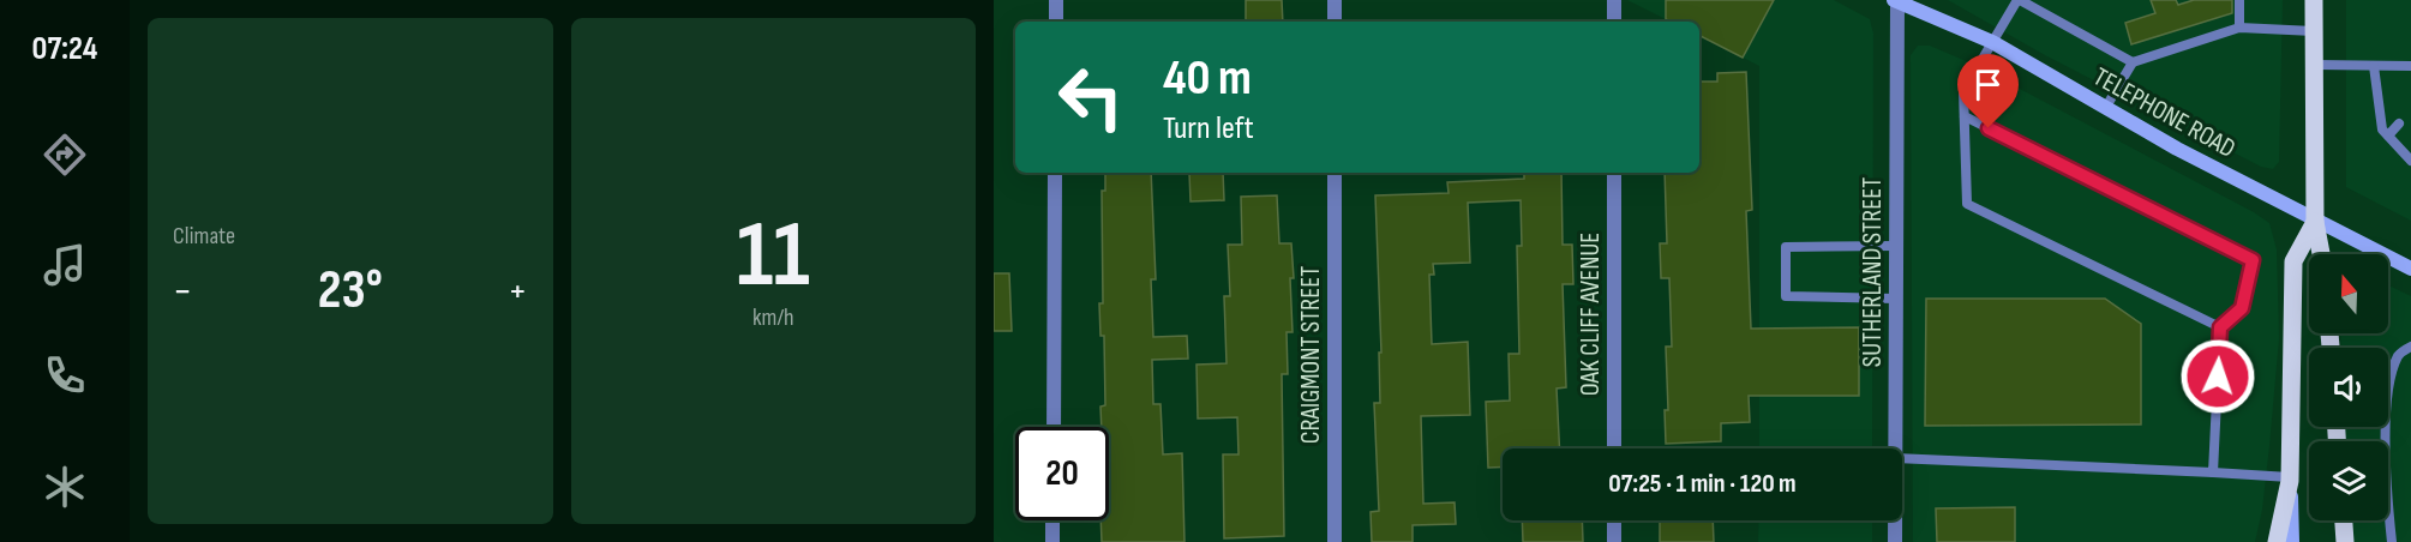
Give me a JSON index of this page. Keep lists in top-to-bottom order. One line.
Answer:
{"streets":{"main road":["TELEPHONE ROAD"],"street":["SUTHERLAND STREET","OAK CLIFF AVENUE","CRAIGMONT STREET"]},"crossings":[["TELEPHONE ROAD","SUTHERLAND STREET"]],"north":"top","page":{"tabs":"07:24","tile":["Climate",["11","km/h"]],"turn":["40 m","Turn left"],"heat":["−","23°","+"],"limit":"20","trip":"07:25 · 1 min · 120 m"}}
